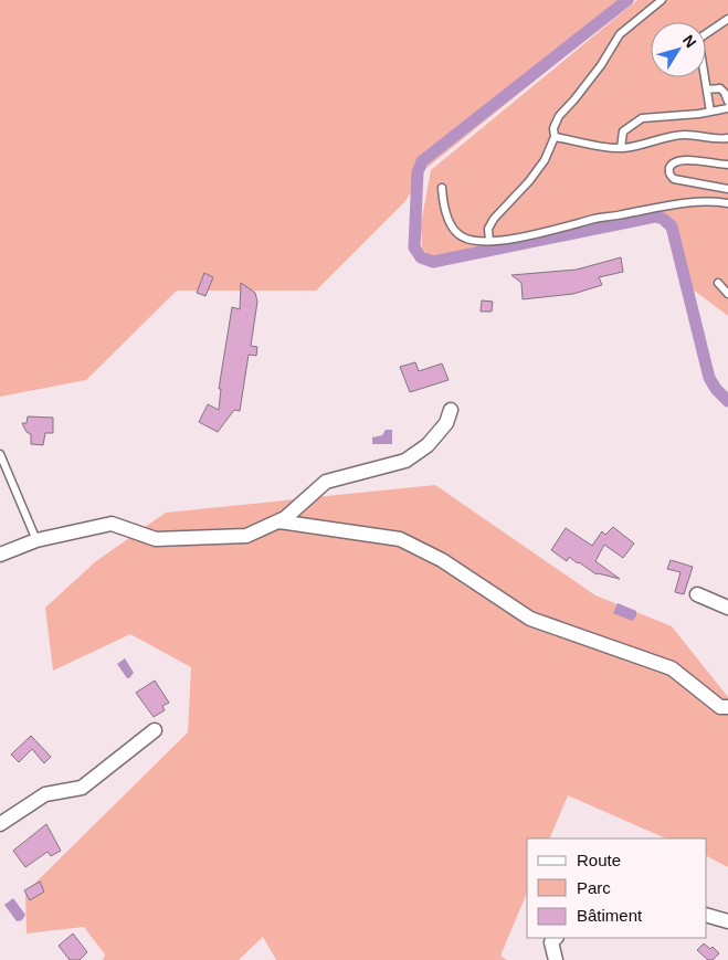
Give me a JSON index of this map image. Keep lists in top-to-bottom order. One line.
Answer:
{"legend":["Route","Parc","Bâtiment"],"north":"top right"}
